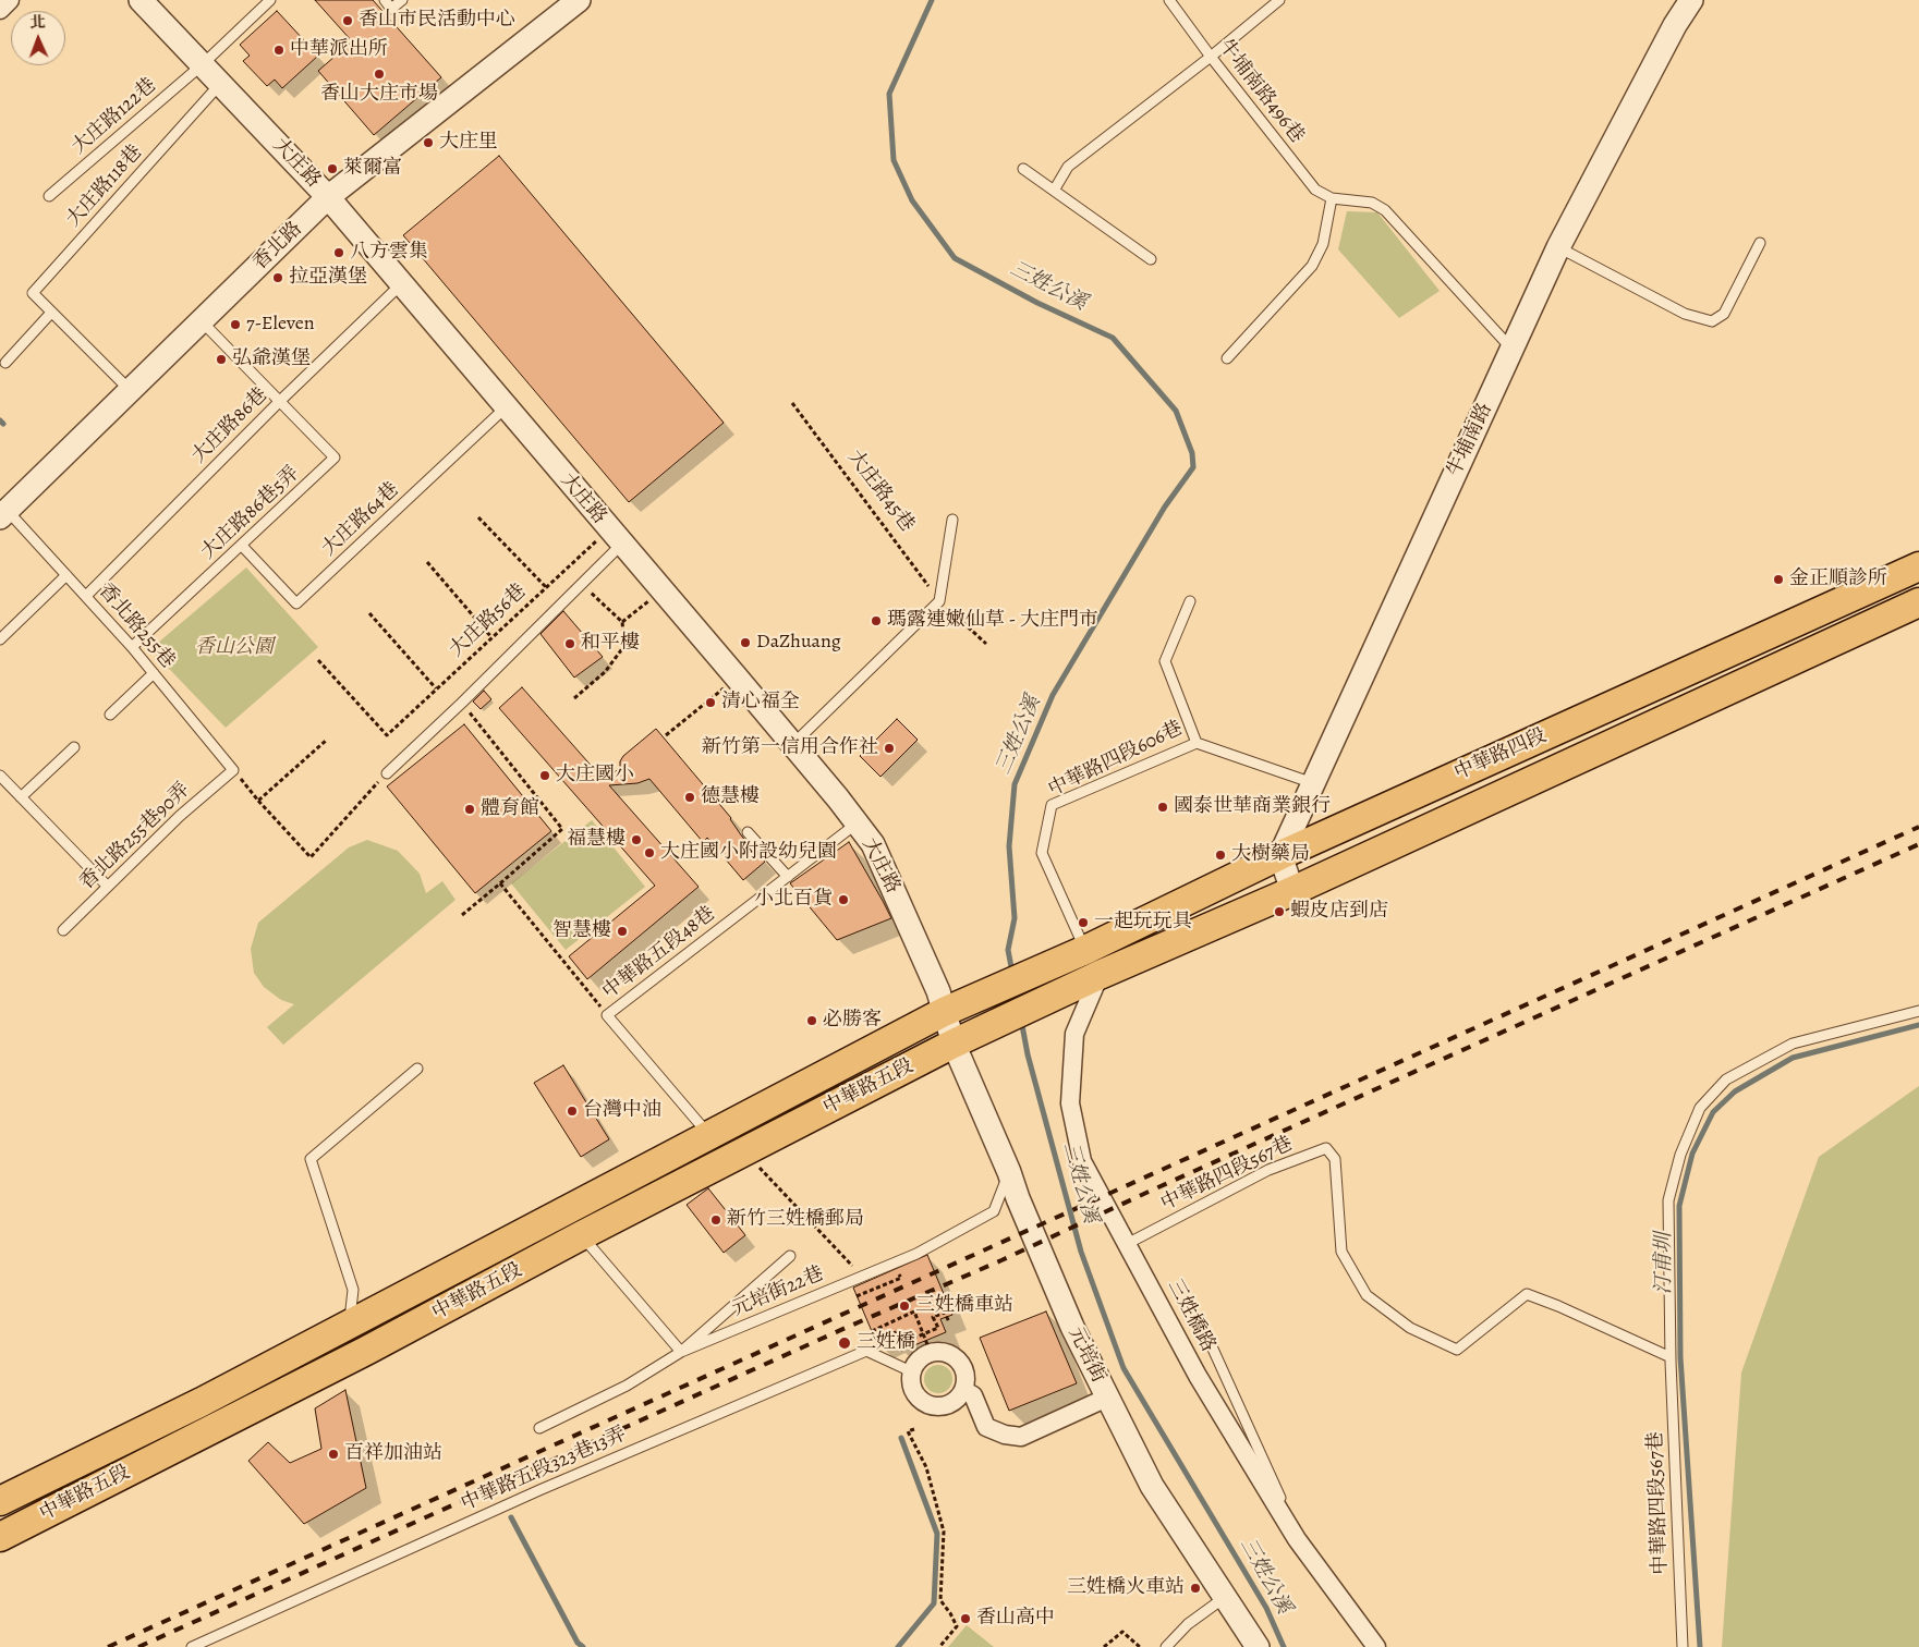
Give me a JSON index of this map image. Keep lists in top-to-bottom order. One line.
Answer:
{"streets":{"main road":["中華路四段","中華路五段"],"street":["大庄路","香北路","牛埔南路","三姓橋路","元培街"],"lane":["牛埔南路496巷","大庄路122巷","大庄路118巷","大庄路86巷","大庄路86巷5弄","大庄路64巷","香北路255巷","中華路四段606巷","香北路255巷90弄","中華路五段48巷","中華路四段567巷","元培街22巷","中華路五段323巷13弄"],"path":["大庄路45巷","大庄路56巷"]},"crossings":[["牛埔南路496巷","牛埔南路"],["大庄路122巷","大庄路"],["大庄路","大庄路118巷"],["大庄路","香北路"],["大庄路","大庄路86巷"],["大庄路","大庄路64巷"],["大庄路","大庄路56巷"],["大庄路","中華路五段48巷"],["大庄路","中華路五段"],["大庄路","元培街"],["大庄路118巷","香北路"],["香北路","香北路255巷"],["大庄路86巷","大庄路86巷5弄"],["大庄路86巷","香北路255巷"],["牛埔南路","中華路四段"],["大庄路86巷5弄","大庄路64巷"],["大庄路86巷5弄","香北路255巷"],["香北路255巷","香北路255巷90弄"],["中華路四段","中華路四段606巷"],["中華路四段","三姓橋路"],["中華路五段48巷","中華路五段"],["中華路五段","元培街"],["中華路四段567巷","三姓橋路"],["元培街22巷","元培街"]],"water":["三姓公溪","汀甫圳"],"parks":["香山公園"],"places":["香山市民活動中心","中華派出所","香山大庄市場","大庄里","萊爾富","八方雲集","拉亞漢堡","7-Eleven","弘爺漢堡","金正順診所","瑪露連嫩仙草 - 大庄門市","DaZhuang","和平樓","清心福全","新竹第一信用合作社","大庄國小","德慧樓","國泰世華商業銀行","體育館","福慧樓","大庄國小附設幼兒園","大樹藥局","小北百貨","蝦皮店到店","一起玩玩具","智慧樓","必勝客","台灣中油","新竹三姓橋郵局","三姓橋車站","三姓橋","百祥加油站","三姓橋火車站","香山高中"],"north":"top"}
